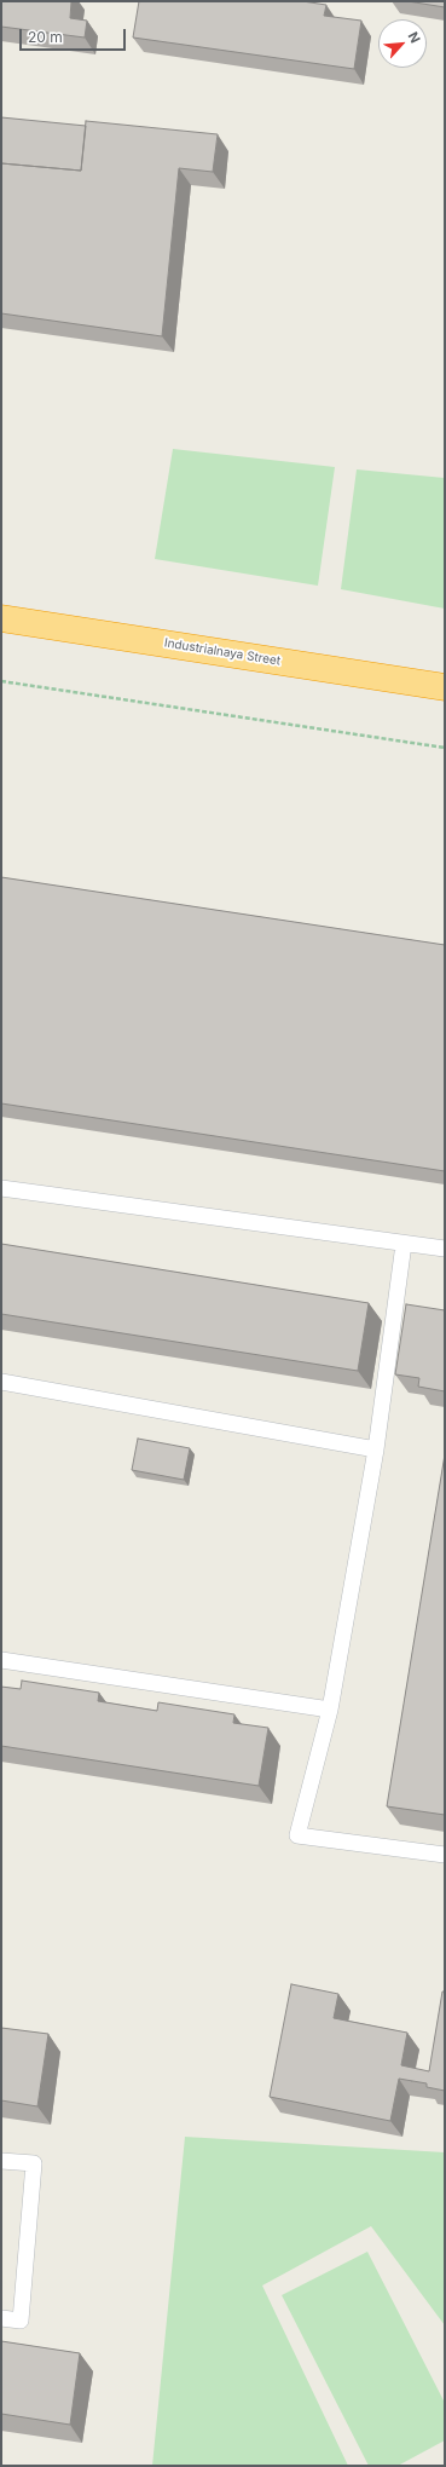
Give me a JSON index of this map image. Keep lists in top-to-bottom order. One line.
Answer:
{"streets":{"highway":["Industrialnaya Street"]},"scale_bar":"20 m","north":"top right"}
